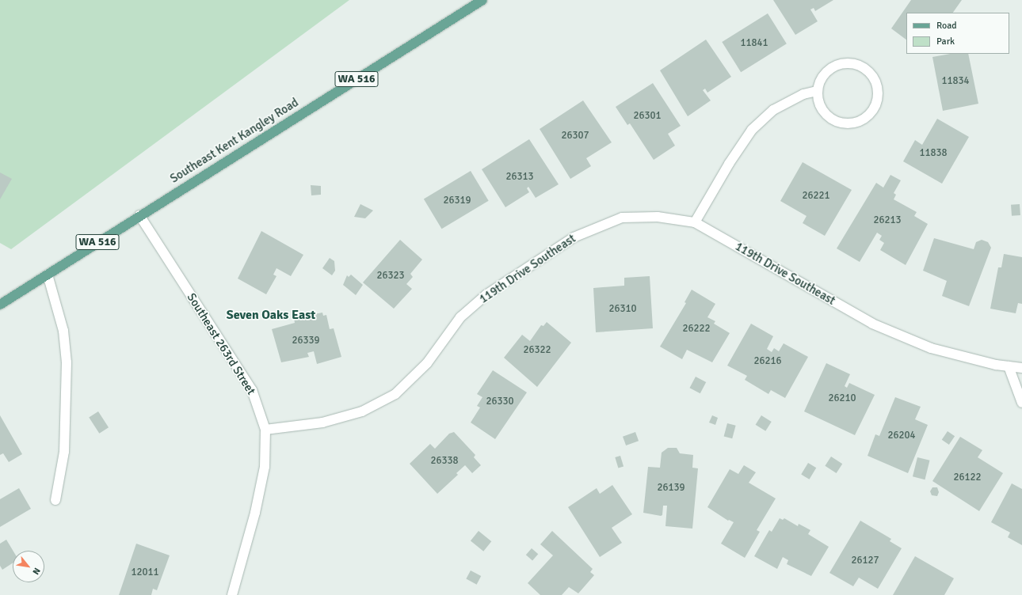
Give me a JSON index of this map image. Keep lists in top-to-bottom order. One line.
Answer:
{"streets":{"main road":["WA 516","Southeast Kent Kangley Road"],"street":["119th Drive Southeast","Southeast 263rd Street"]},"crossings":[["Southeast Kent Kangley Road","Southeast 263rd Street"],["119th Drive Southeast","Southeast 263rd Street"]],"districts":["Seven Oaks East"],"house_numbers":["11841","11834","26301","26307","11838","26313","26221","26319","26213","26323","26310","26222","26339","26322","26216","26210","26330","26204","26338","26122","26139","26127","12011"],"legend":["Road","Park"],"north":"bottom right"}
